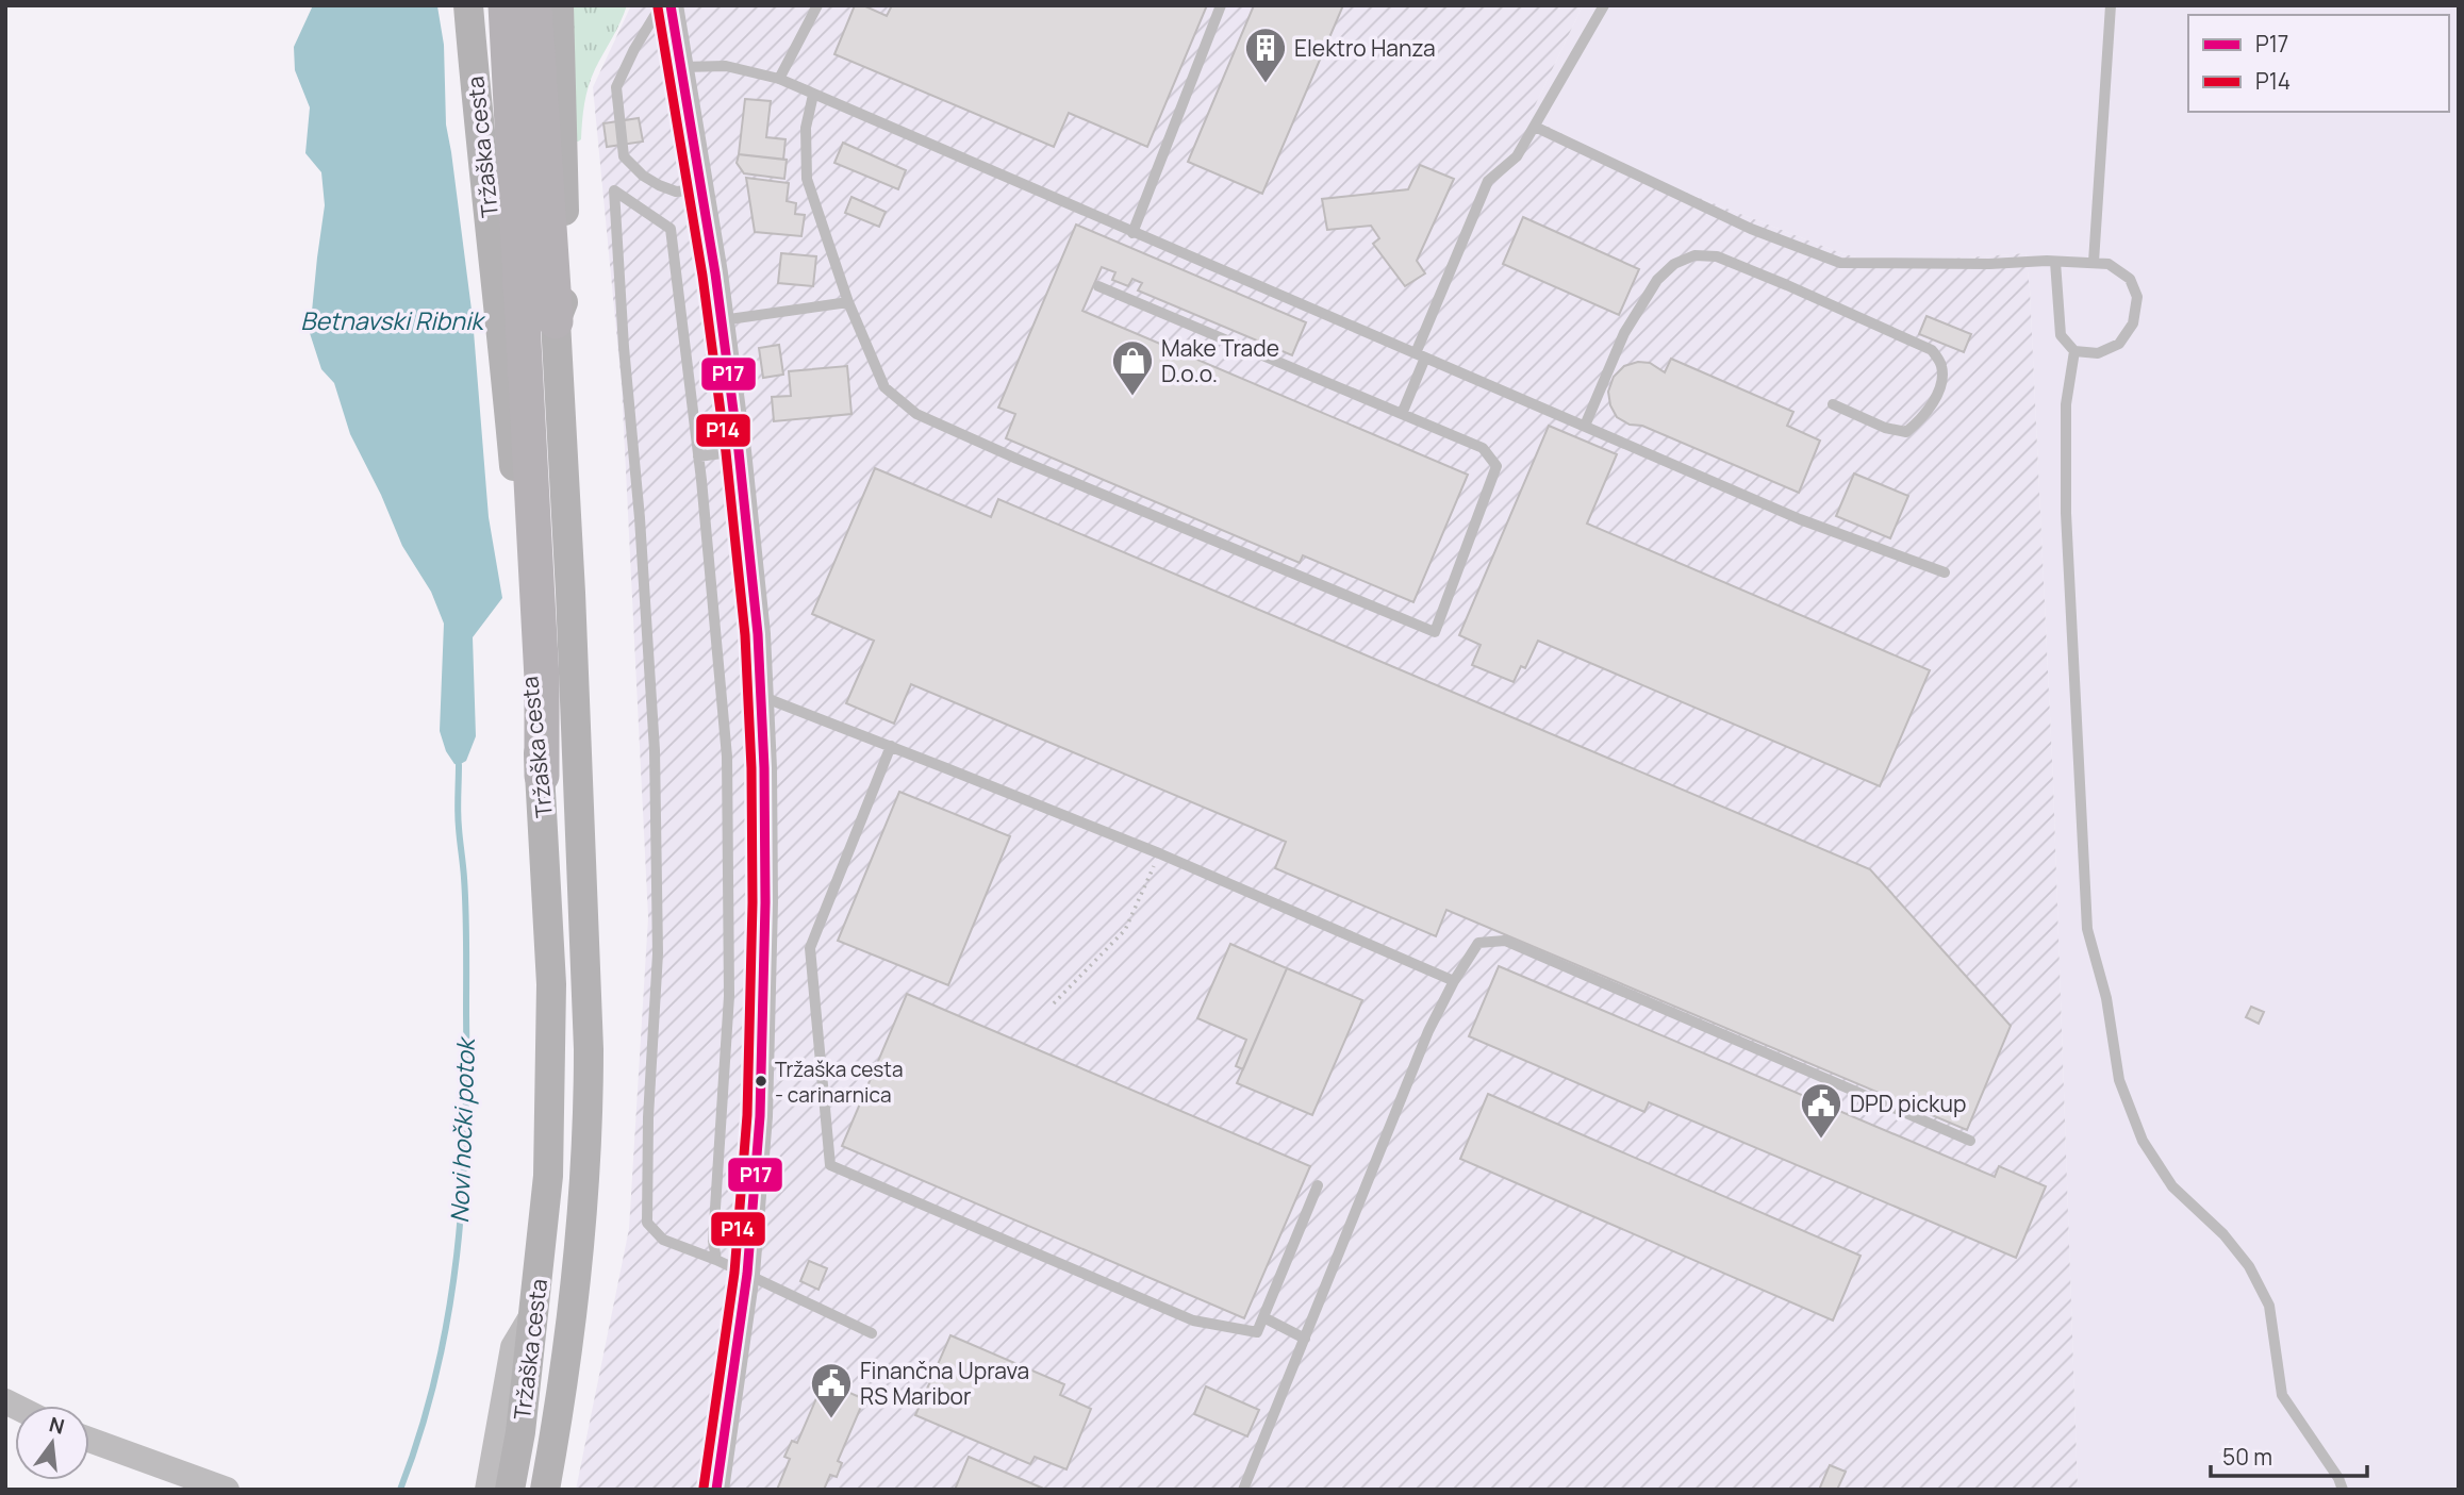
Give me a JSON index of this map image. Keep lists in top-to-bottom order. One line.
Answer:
{"streets":{"main road":["Tržaška cesta"]},"water":["Betnavski Ribnik","Novi hočki potok"],"places":{"building":["Elektro Hanza"],"shop":["Make Trade D.o.o."],"other":["Tržaška cesta - carinarnica"],"public building":["DPD pickup","Finančna Uprava RS Maribor"]},"lines":["transit line P17","transit line P14"],"legend":["P17","P14"],"scale_bar":"50 m","north":"top"}
